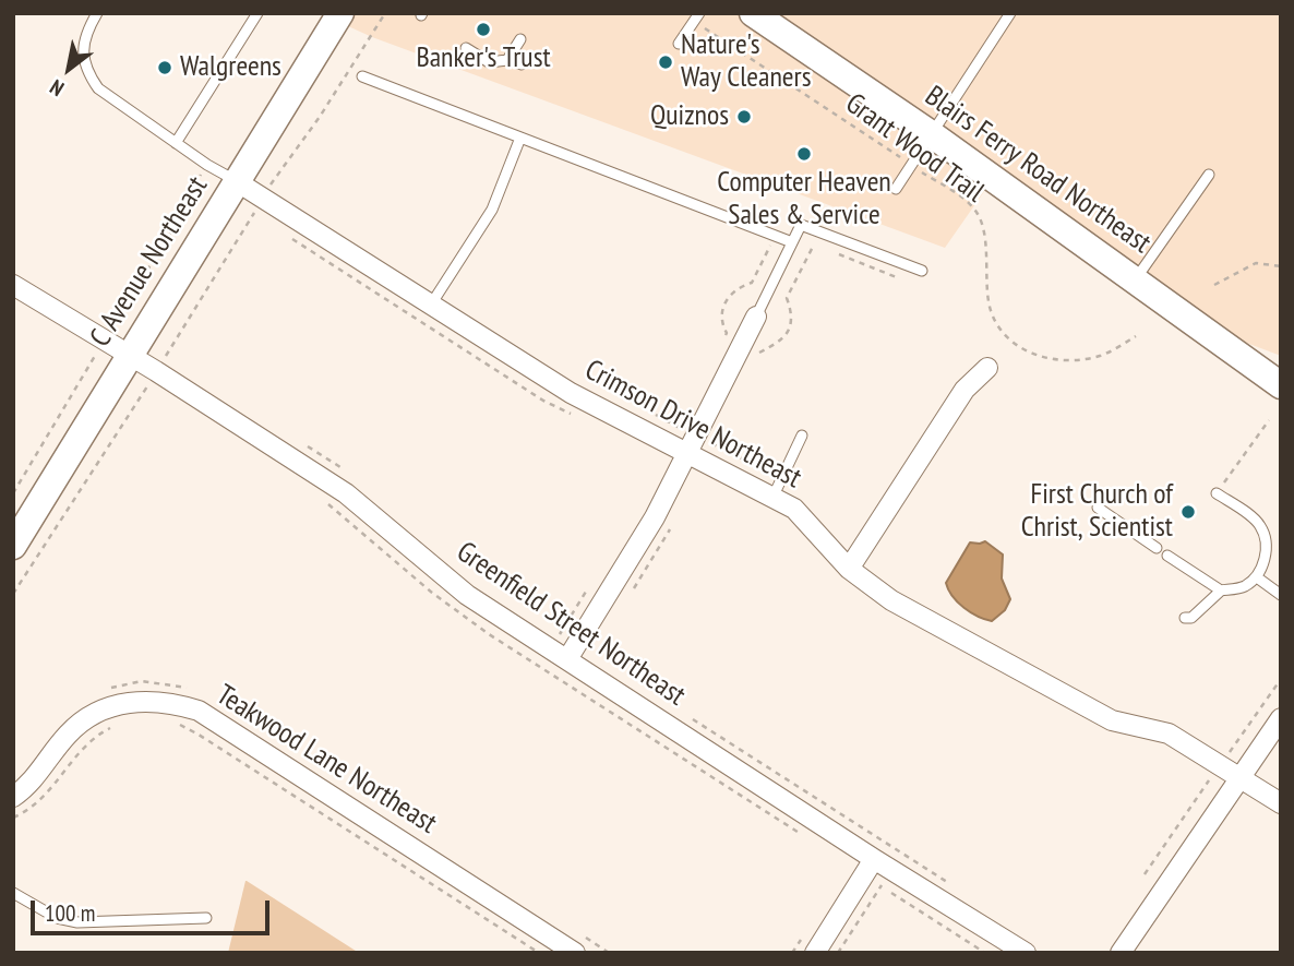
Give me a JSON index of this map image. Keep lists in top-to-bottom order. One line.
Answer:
{"streets":{"main road":["Blairs Ferry Road Northeast","C Avenue Northeast"],"street":["Crimson Drive Northeast","Greenfield Street Northeast","Teakwood Lane Northeast"],"path":["Grant Wood Trail"]},"crossings":[["C Avenue Northeast","Crimson Drive Northeast"],["C Avenue Northeast","Greenfield Street Northeast"]],"places":["Banker's Trust","Nature's Way Cleaners","Walgreens","Quiznos","Computer Heaven Sales & Service","First Church of Christ, Scientist"],"scale_bar":"100 m","north":"bottom left"}
